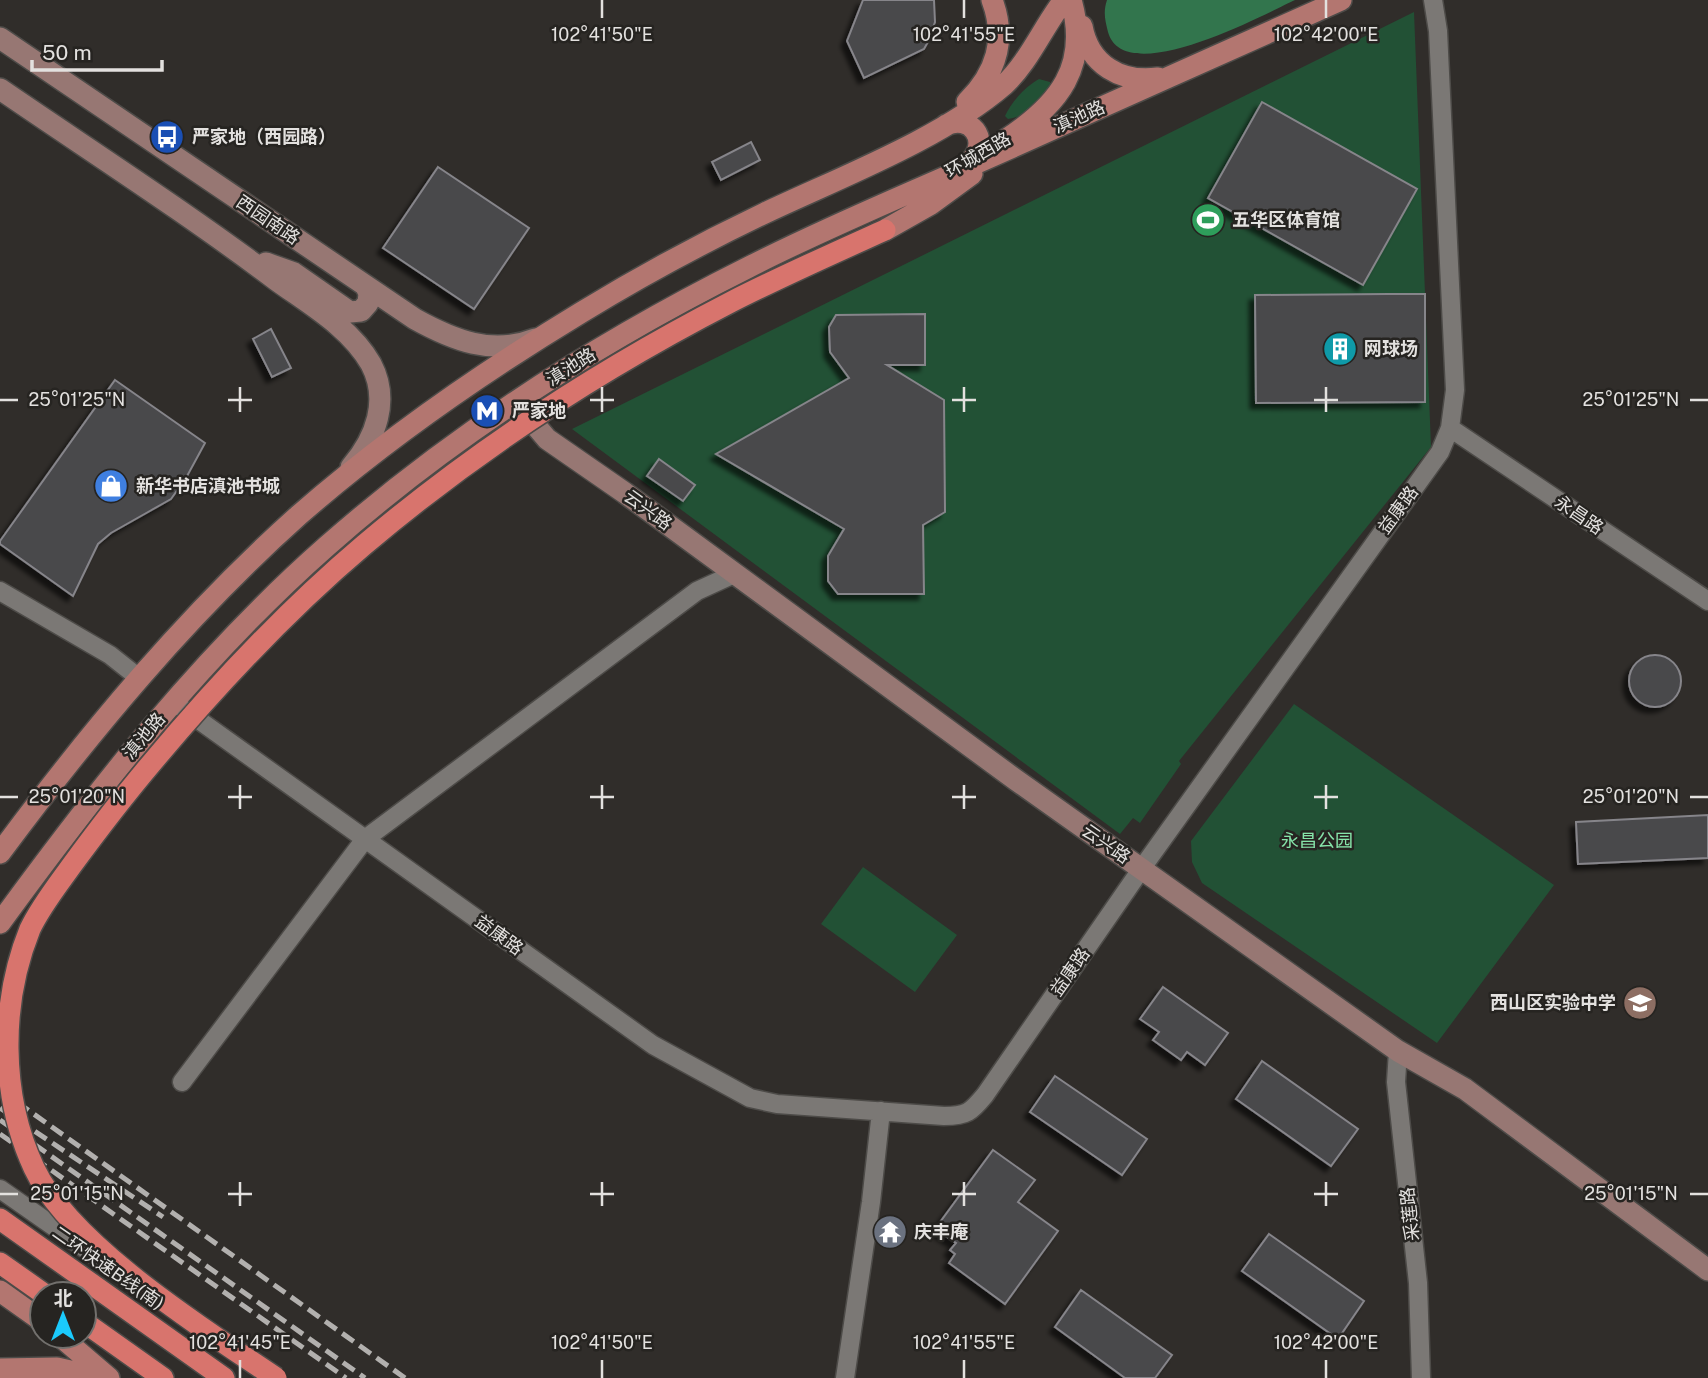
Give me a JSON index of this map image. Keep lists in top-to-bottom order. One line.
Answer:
{"streets":{"highway":["二环快速B线(南)"],"main road":["滇池路","环城西路"],"street":["西园南路","云兴路","益康路","永昌路","采莲路"]},"crossings":[["滇池路","环城西路"],["滇池路","云兴路"],["滇池路","益康路"],["云兴路","益康路"],["云兴路","采莲路"],["益康路","永昌路"]],"parks":["永昌公园"],"places":{"bus stop":["严家地（西园路）"],"sports":["五华区体育馆"],"building":["网球场"],"metro station":["严家地"],"shop":["新华书店滇池书城"],"school or university":["西山区实验中学"],"temple":["庆丰庵"]},"scale_bar":"50 m","north":"top","coordinates":["102°41'50\"E","102°41'55\"E","102°42'00\"E","25°01'25\"N","25°01'20\"N","25°01'15\"N","102°41'45\"E"]}
